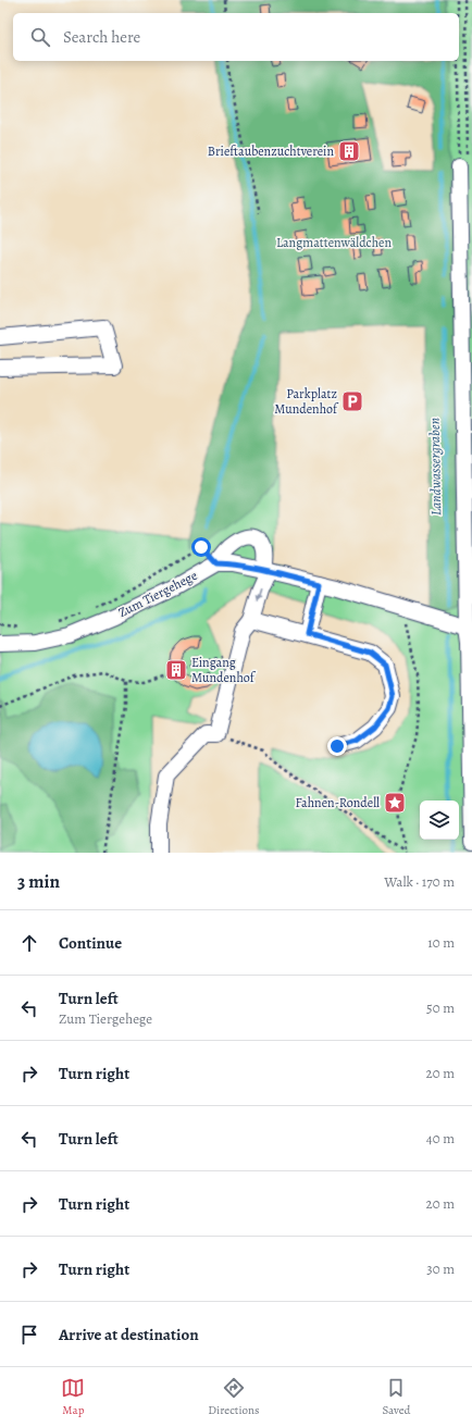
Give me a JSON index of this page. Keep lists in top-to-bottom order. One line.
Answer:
{"streets":{"street":["Zum Tiergehege"]},"water":["Landwassergraben"],"parks":["Langmattenwäldchen"],"places":{"building":["Brieftaubenzuchtverein","Eingang Mundenhof"],"parking":["Parkplatz Mundenhof"],"place":["Fahnen-Rondell"]},"page":{"search":"Search here","heading":["3 min","Walk · 170 m"],"list":[["Continue","10 m"],["Turn left","Zum Tiergehege","50 m"],["Turn right","20 m"],["Turn left","40 m"],["Turn right","20 m"],["Turn right","30 m"],"Arrive at destination"],"nav":["Map","Directions","Saved"]}}
